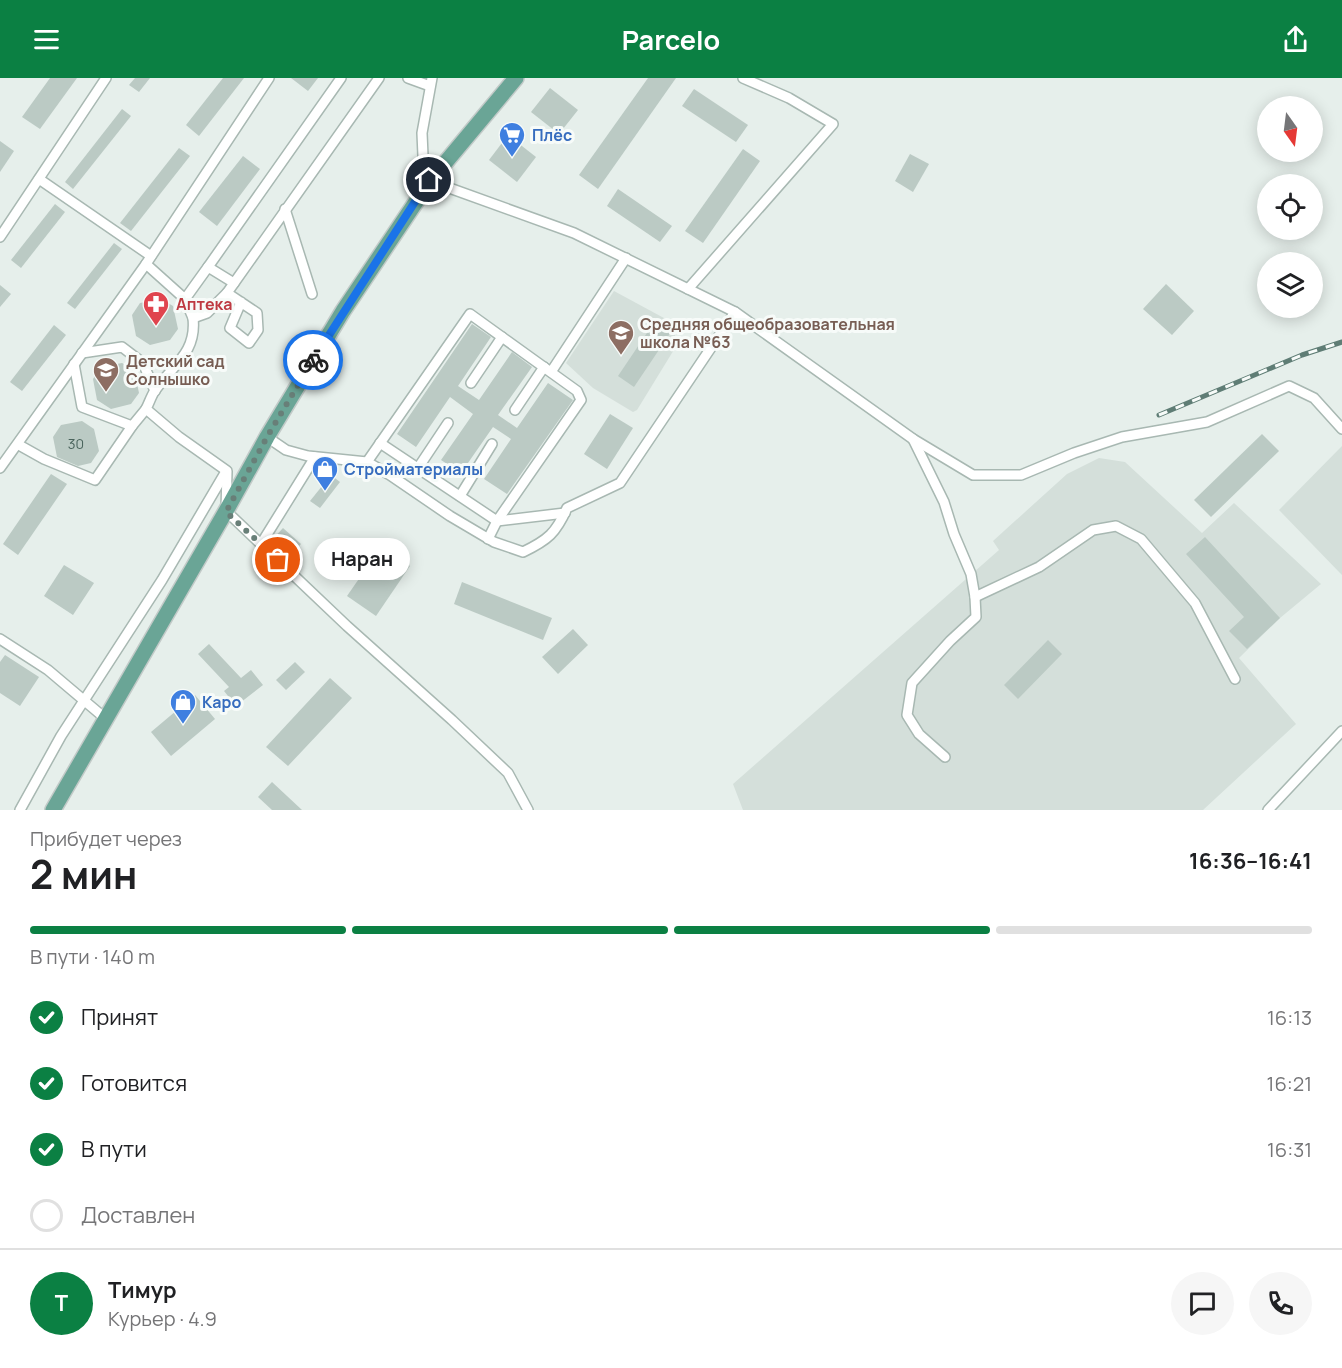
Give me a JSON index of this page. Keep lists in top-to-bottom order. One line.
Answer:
{"places":{"supermarket":["Плёс"],"pharmacy":["Аптека"],"school or university":["Средняя общеобразовательная школа №63","Детский сад Солнышко"],"shop":["Стройматериалы","Каро"],"other":["Наран"]},"house_numbers":["30"],"north":"bottom","page":{"header":"Parcelo","bubble":"Наран","heading":["2 мин","Прибудет через","16:36–16:41"],"panel":["Тимур","Курьер · 4.9"],"bar":"В пути · 140 m","list":[["Принят","16:13"],["Готовится","16:21"],["В пути","16:31"],"Доставлен"],"round":"Т"}}
